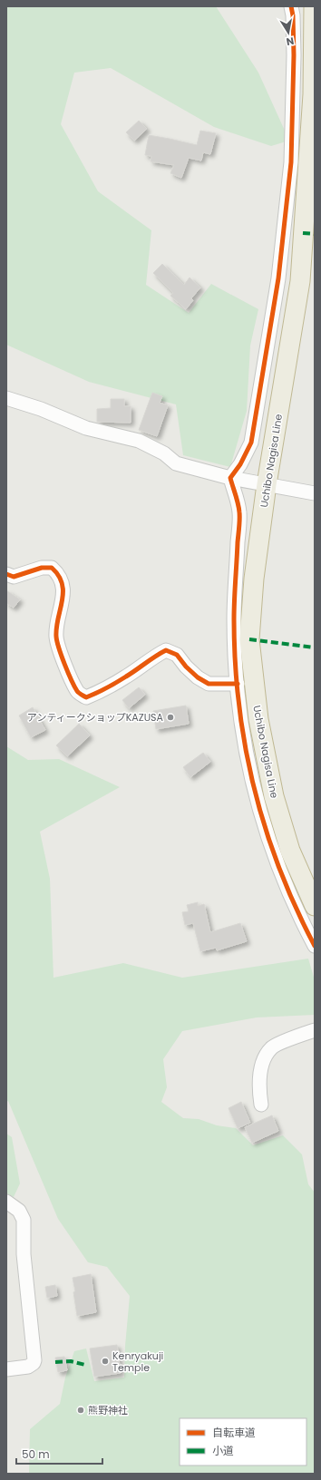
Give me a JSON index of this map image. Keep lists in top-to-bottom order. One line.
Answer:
{"streets":{"highway":["Uchibo Nagisa Line"]},"places":["アンティークショップKAZUSA","Kenryakuji Temple","熊野神社"],"legend":["自転車道","小道"],"scale_bar":"50 m","north":"bottom"}
